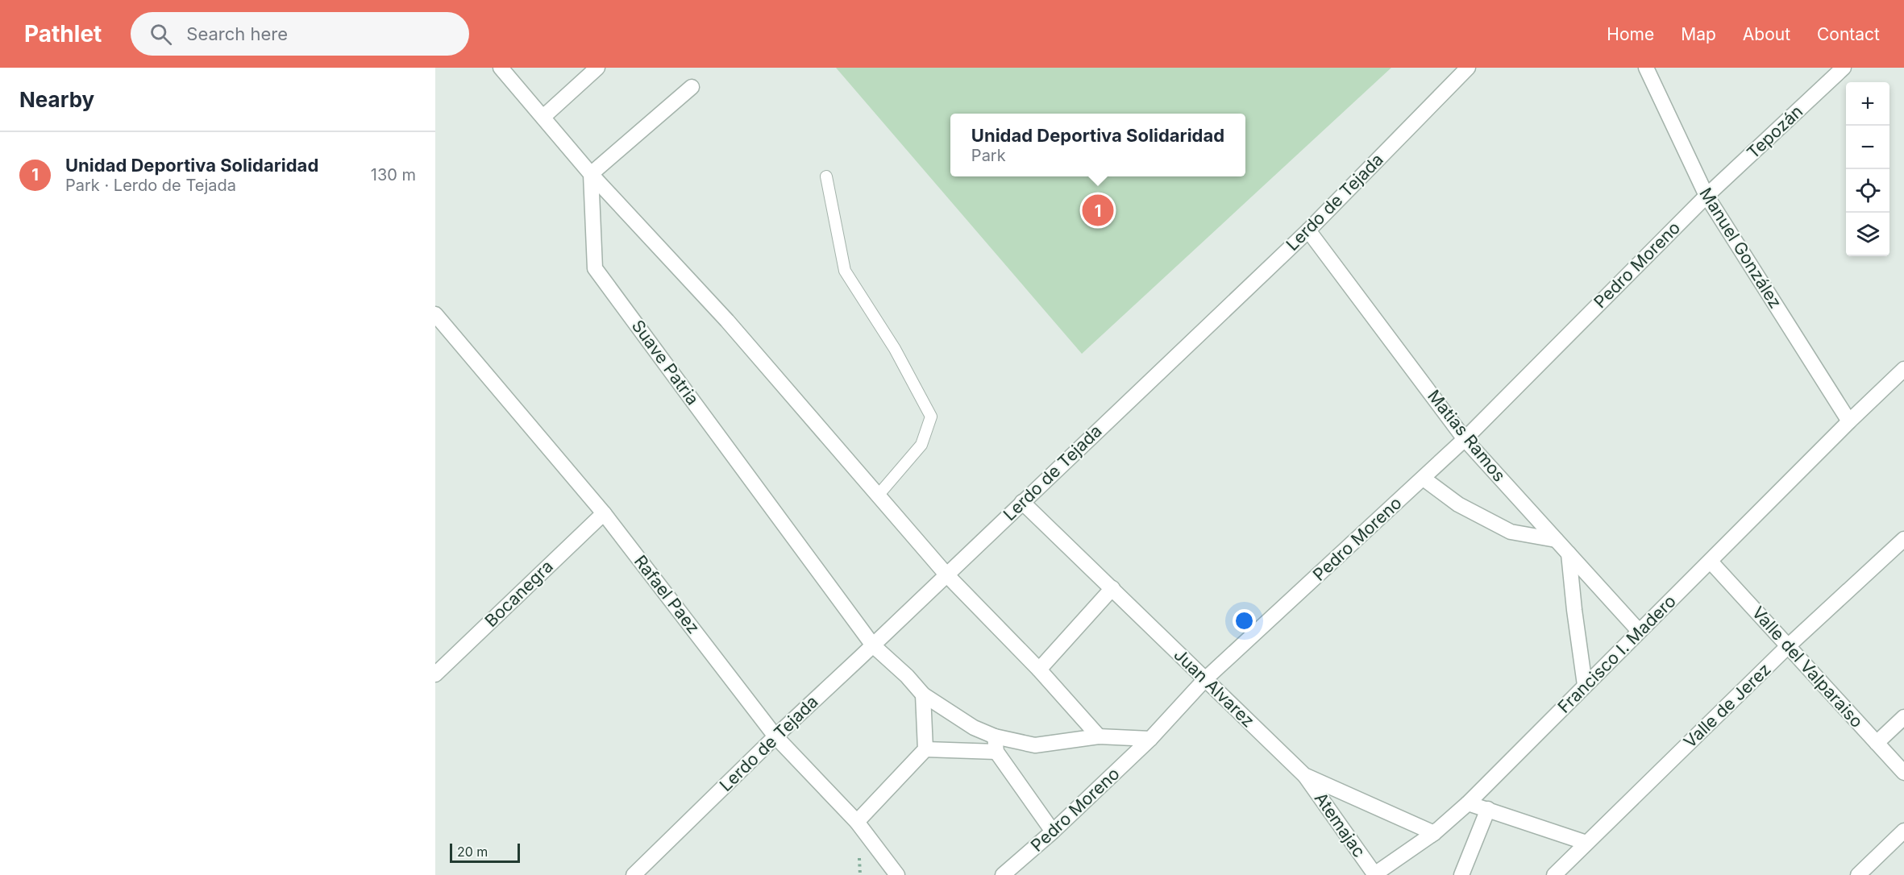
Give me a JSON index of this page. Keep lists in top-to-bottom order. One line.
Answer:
{"streets":{"street":["Tepozán","Lerdo de Tejada","Manuel González","Pedro Moreno","Suave Patria","Matias Ramos","Bocanegra","Rafael Paez","Francisco I. Madero","Valle del Valparaiso","Juan Alvarez","Valle de Jerez","Atemajac"]},"crossings":[["Tepozán","Manuel González"],["Tepozán","Pedro Moreno"],["Lerdo de Tejada","Suave Patria"],["Lerdo de Tejada","Matias Ramos"],["Lerdo de Tejada","Rafael Paez"],["Lerdo de Tejada","Juan Alvarez"],["Manuel González","Pedro Moreno"],["Manuel González","Francisco I. Madero"],["Pedro Moreno","Suave Patria"],["Pedro Moreno","Matias Ramos"],["Pedro Moreno","Juan Alvarez"],["Matias Ramos","Francisco I. Madero"],["Bocanegra","Rafael Paez"],["Francisco I. Madero","Valle del Valparaiso"],["Francisco I. Madero","Juan Alvarez"],["Francisco I. Madero","Atemajac"],["Valle del Valparaiso","Valle de Jerez"],["Juan Alvarez","Atemajac"]],"scale_bar":"20 m","page":{"header":"Pathlet","search":"Search here","nav":["Home","Map","About","Contact"],"heading":"Nearby","map_buttons":["+","−"],"popup":["Unidad Deportiva Solidaridad","Park"],"list":[{"mark":"1","name":"Unidad Deportiva Solidaridad","note":"Park · Lerdo de Tejada","value":"130 m"}],"pins":"1","scale":"20 m"}}
